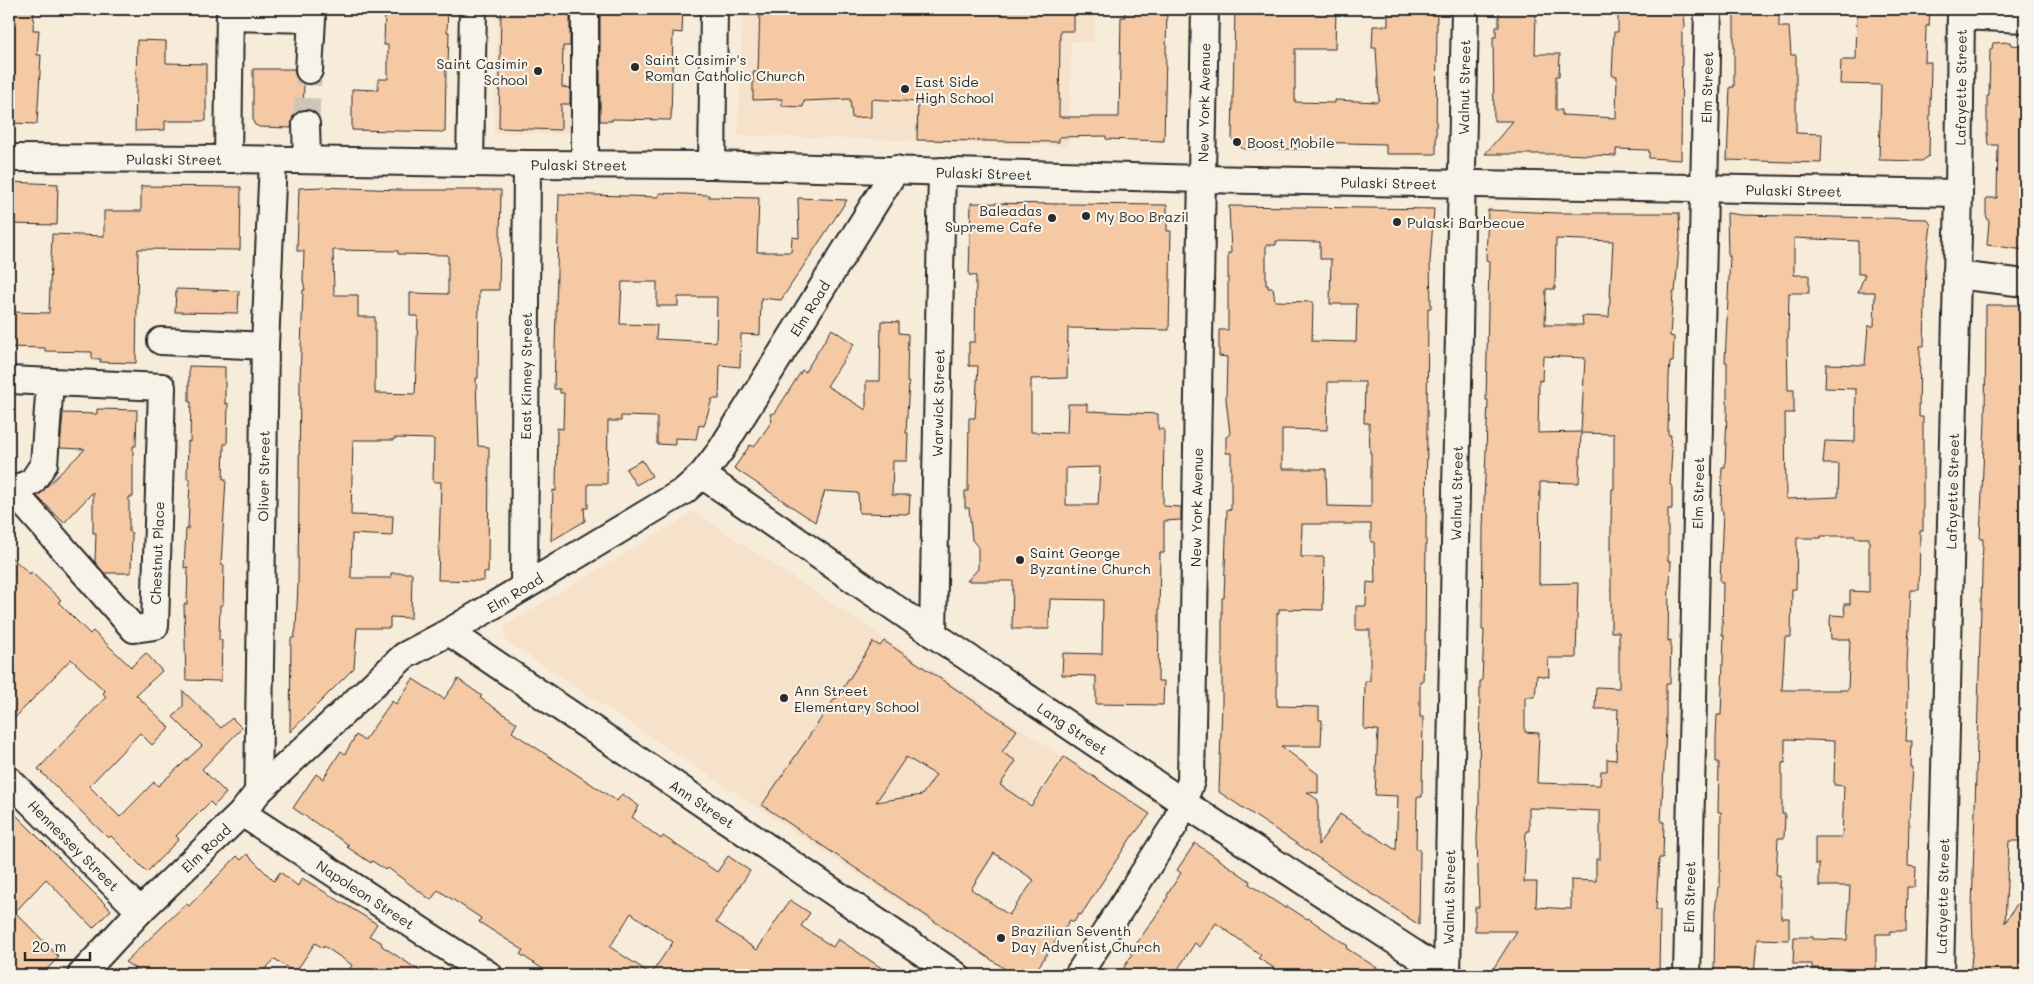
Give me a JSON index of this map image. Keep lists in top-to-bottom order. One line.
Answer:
{"streets":{"street":["Walnut Street","Elm Street","Lafayette Street","New York Avenue","Pulaski Street","Elm Road","East Kinney Street","Warwick Street","Oliver Street","Chestnut Place","Lang Street","Ann Street","Hennessey Street","Napoleon Street"]},"crossings":[["Walnut Street","Pulaski Street"],["Walnut Street","Lang Street"],["Elm Street","Pulaski Street"],["Lafayette Street","Pulaski Street"],["New York Avenue","Pulaski Street"],["New York Avenue","Lang Street"],["Pulaski Street","Elm Road"],["Pulaski Street","East Kinney Street"],["Pulaski Street","Warwick Street"],["Pulaski Street","Oliver Street"],["Elm Road","East Kinney Street"],["Elm Road","Oliver Street"],["Elm Road","Lang Street"],["Elm Road","Ann Street"],["Elm Road","Hennessey Street"],["Elm Road","Napoleon Street"],["Warwick Street","Lang Street"]],"places":["Saint Casimir's Roman Catholic Church","Saint Casimir School","East Side High School","Boost Mobile","My Boo Brazil","Baleadas Supreme Cafe","Pulaski Barbecue","Saint George Byzantine Church","Ann Street Elementary School","Brazilian Seventh Day Adventist Church"],"scale_bar":"20 m"}
